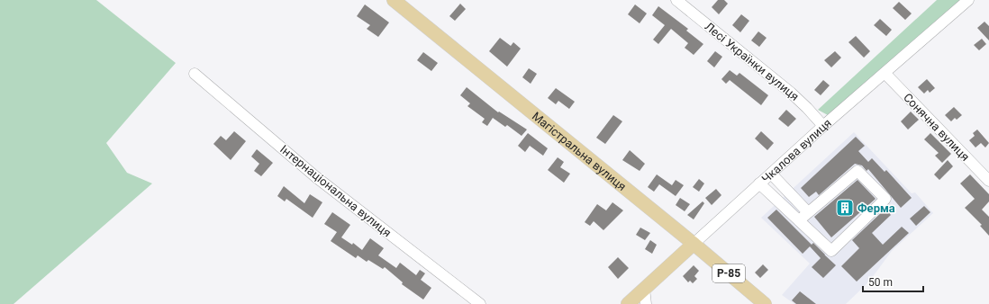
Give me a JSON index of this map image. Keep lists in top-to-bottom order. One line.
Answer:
{"streets":{"main road":["Чкалова вулиця","Магістральна вулиця","Р-85"],"street":["Лесі Українки вулиця","Сонячна вулиця","Інтернаціональна вулиця"]},"crossings":[["Лесі Українки вулиця","Чкалова вулиця"],["Сонячна вулиця","Чкалова вулиця"],["Чкалова вулиця","Магістральна вулиця"]],"places":{"building":["Ферма"]},"scale_bar":"50 m"}
